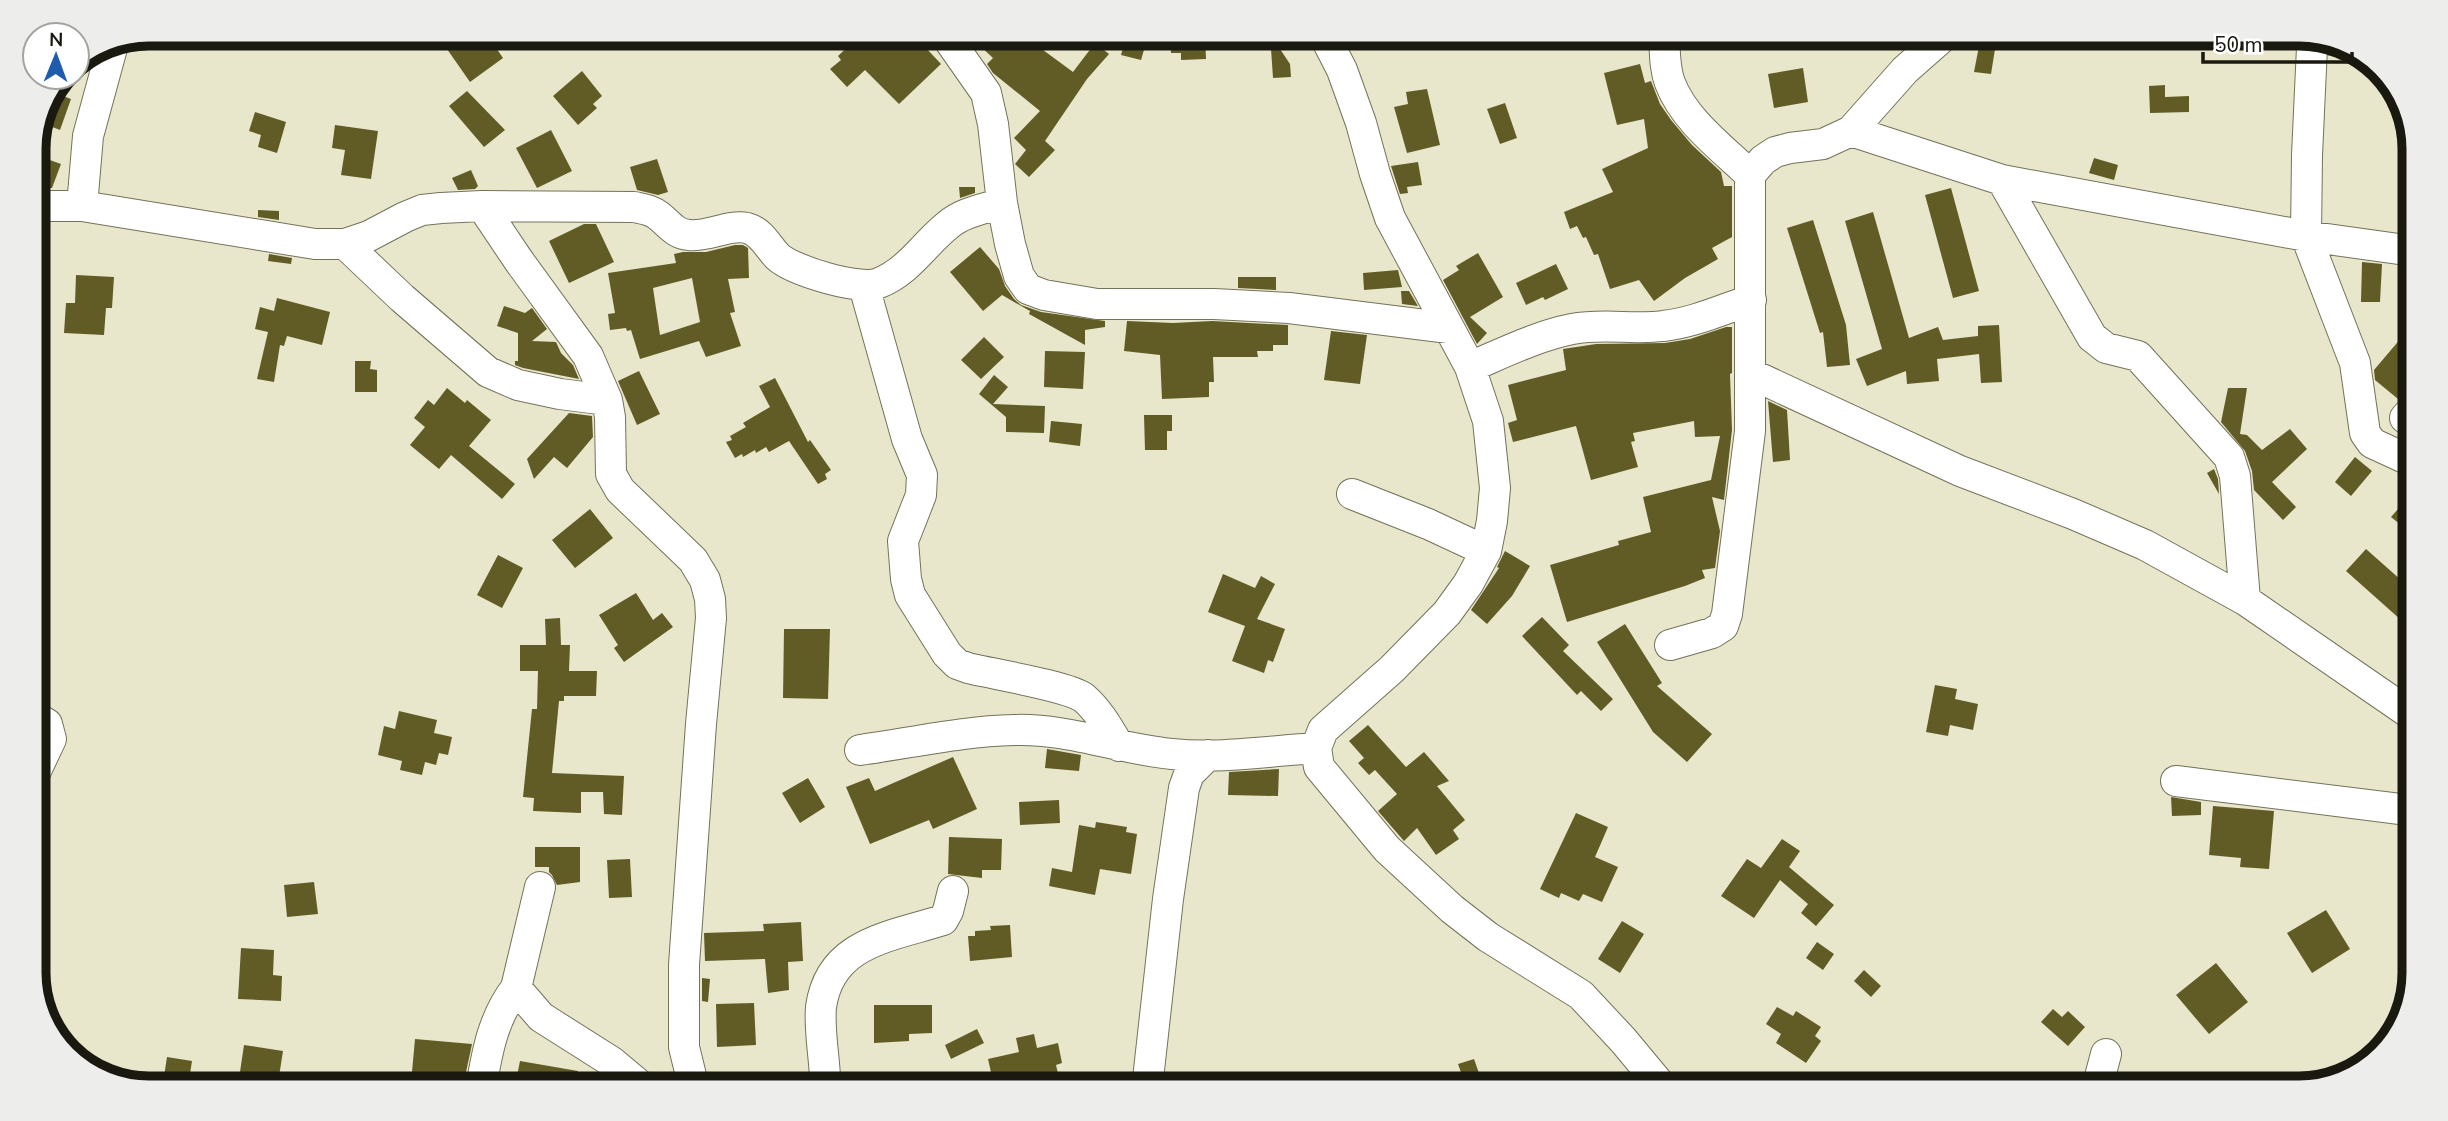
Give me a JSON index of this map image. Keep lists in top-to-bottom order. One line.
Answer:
{"scale_bar":"50 m","north":"top"}
